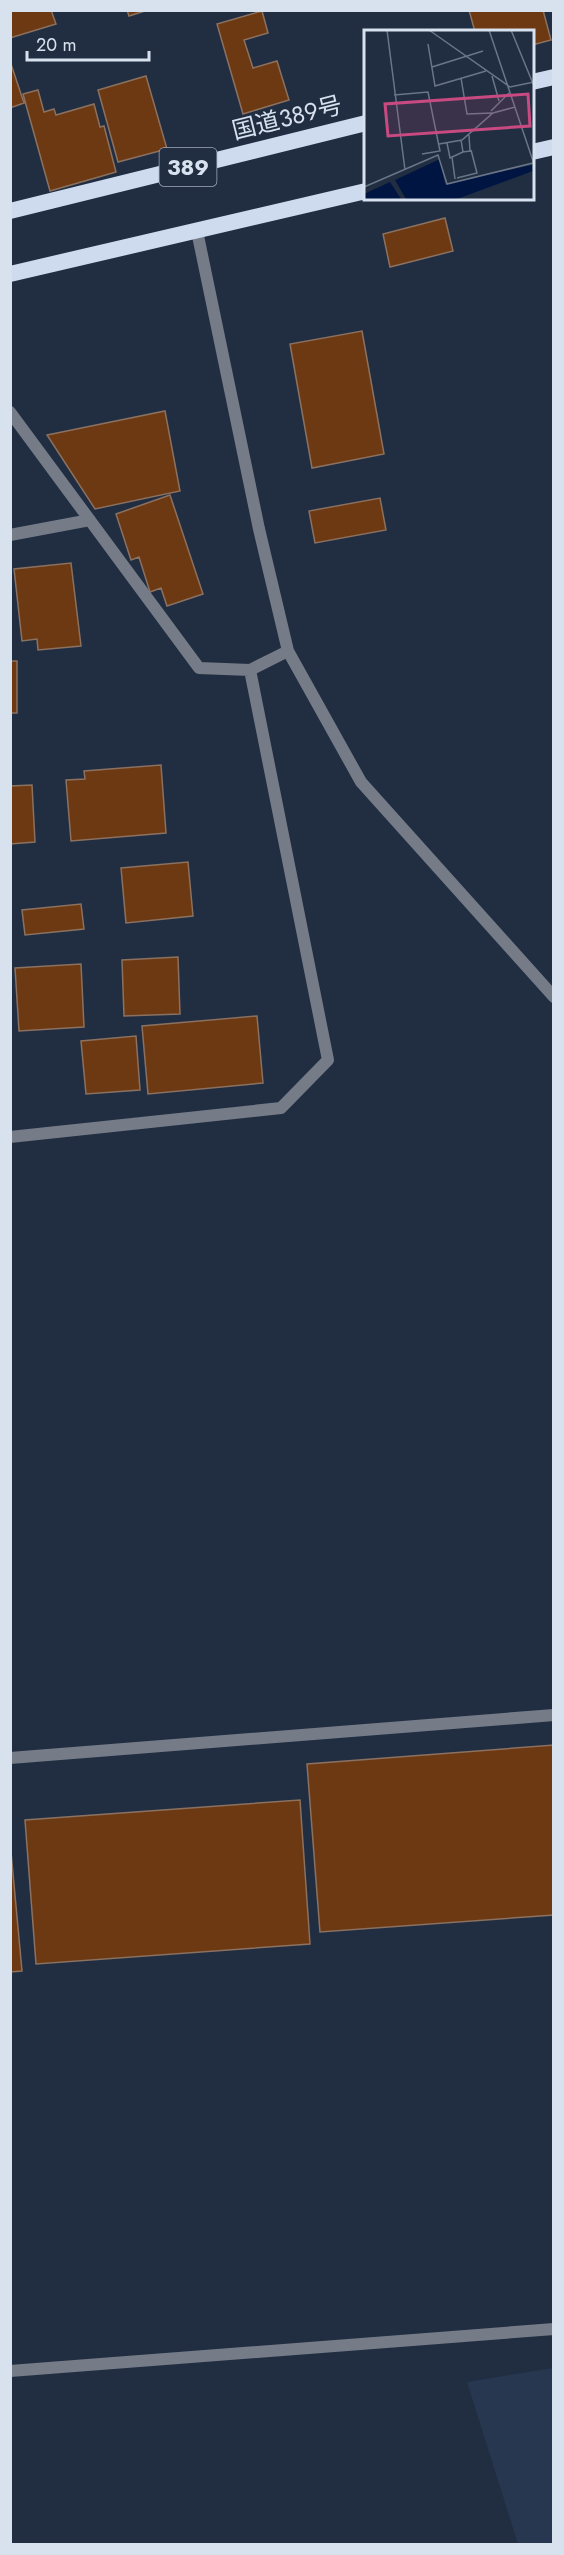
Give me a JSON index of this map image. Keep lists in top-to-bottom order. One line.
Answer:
{"streets":{"highway":["国道389号","389"]},"scale_bar":"20 m"}
